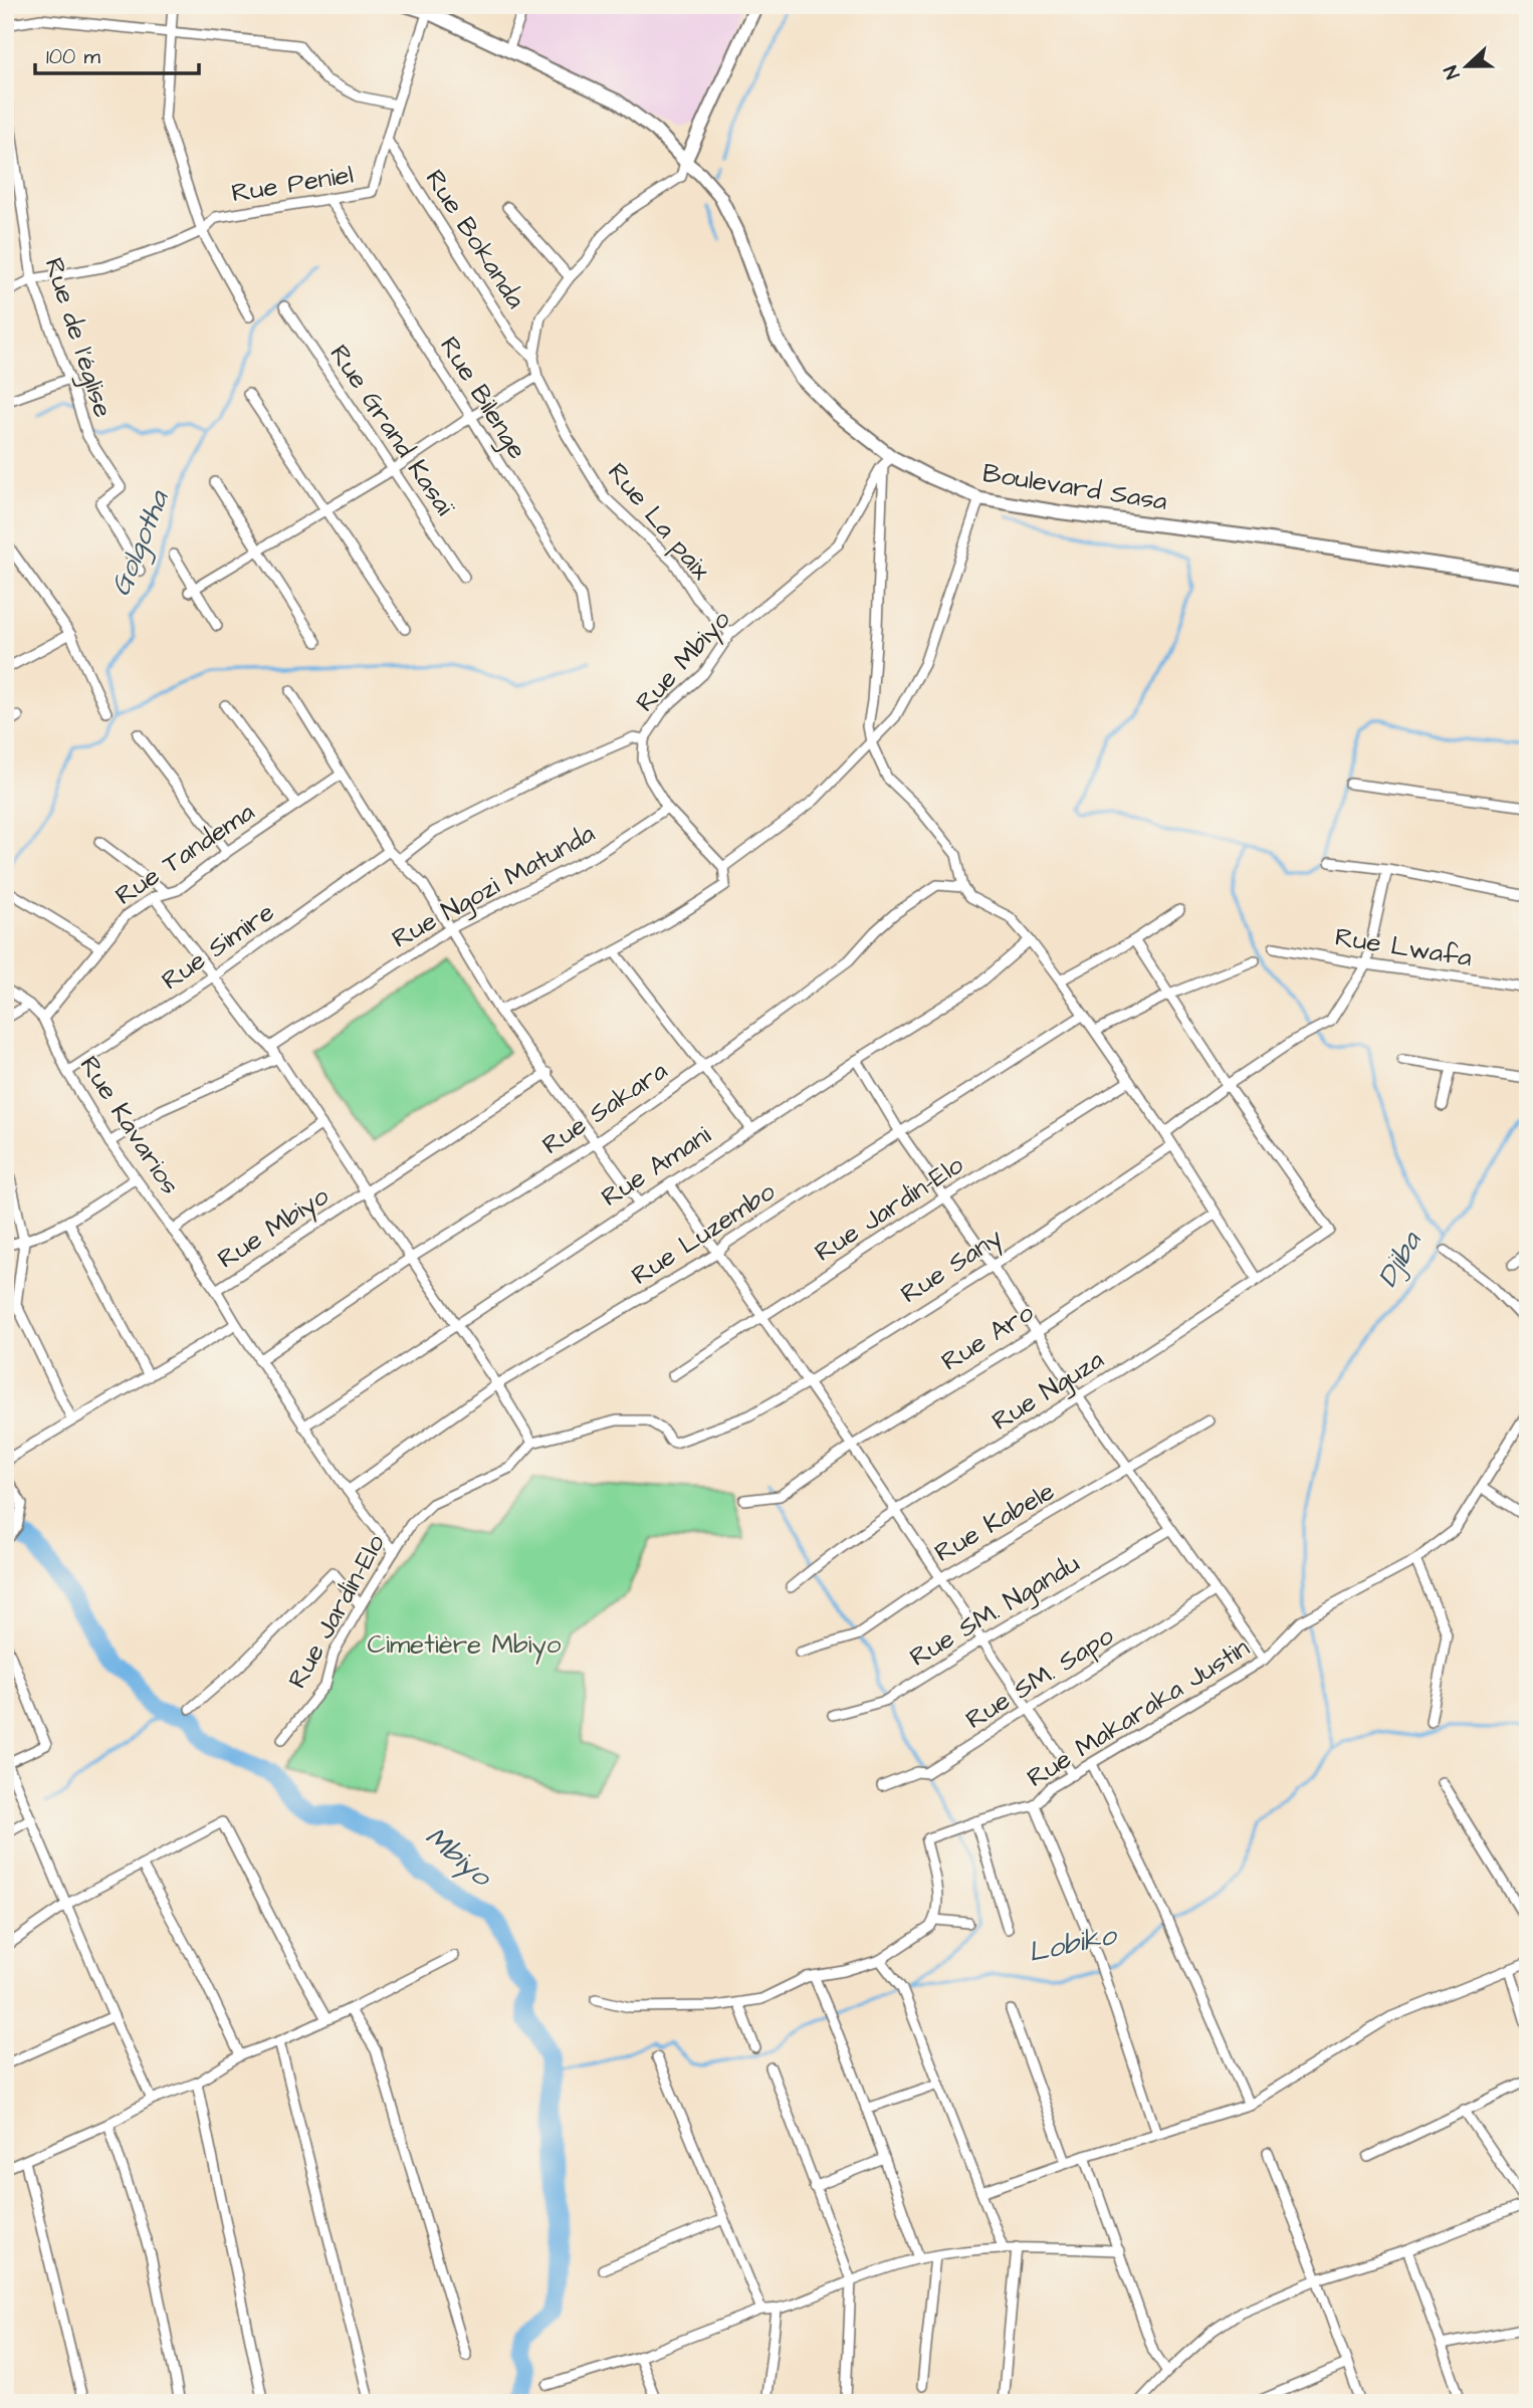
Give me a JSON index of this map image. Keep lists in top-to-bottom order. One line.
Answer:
{"streets":{"street":["Rue Peniel","Rue Bokanda","Rue de l'église","Rue Bilenge","Rue Grand Kasaï","Boulevard Sasa","Rue La paix","Rue Mbiyo","Rue Tandema","Rue Ngozi Matunda","Rue Simire","Rue Lwafa","Rue Sakara","Rue Kavarios","Rue Amani","Rue Jardin-Elo","Rue Luzembo","Rue Sany","Rue Aro","Rue Nguza","Rue Kabele","Rue SM. Ngandu","Rue SM. Sapo","Rue Makaraka Justin"]},"crossings":[["Rue Peniel","Rue Bokanda"],["Rue Peniel","Rue de l'église"],["Rue Peniel","Rue Bilenge"],["Rue Peniel","Boulevard Sasa"],["Rue Bokanda","Rue La paix"],["Boulevard Sasa","Rue La paix"],["Boulevard Sasa","Rue Mbiyo"],["Rue La paix","Rue Mbiyo"],["Rue Mbiyo","Rue Ngozi Matunda"],["Rue Mbiyo","Rue Sakara"],["Rue Mbiyo","Rue Kavarios"],["Rue Mbiyo","Rue Amani"],["Rue Mbiyo","Rue Jardin-Elo"],["Rue Mbiyo","Rue Luzembo"],["Rue Tandema","Rue Kavarios"],["Rue Simire","Rue Kavarios"],["Rue Jardin-Elo","Rue Sany"]],"water":["Golgotha","Djiba","Mbiyo","Lobiko"],"parks":["Cimetière Mbiyo"],"scale_bar":"100 m","north":"left"}
